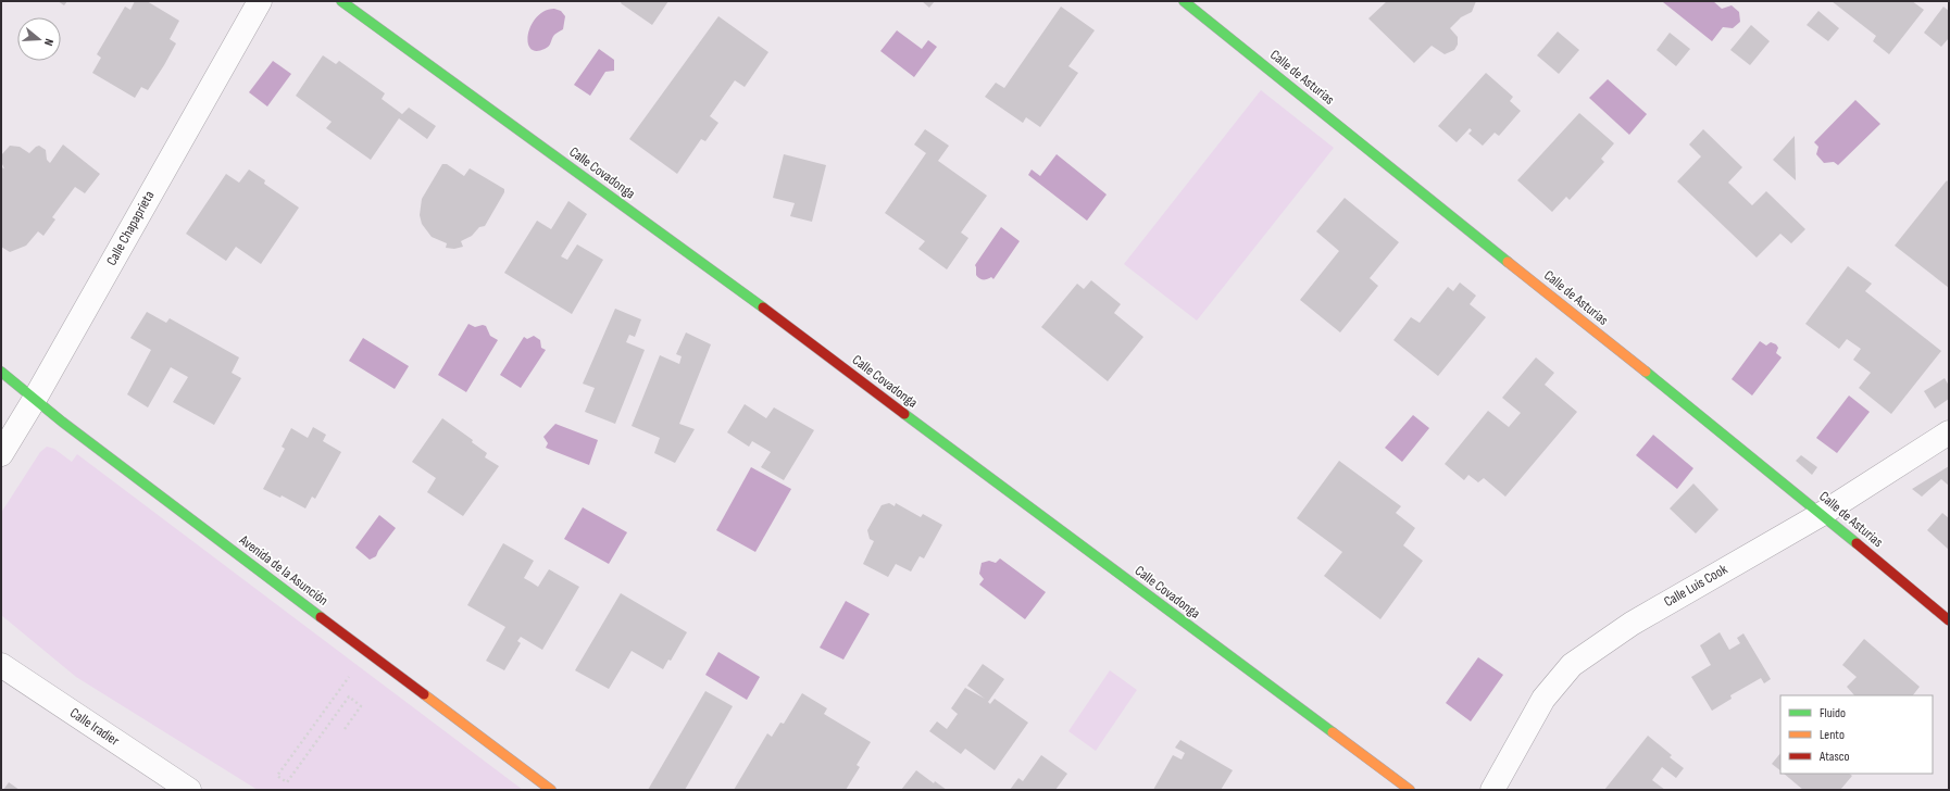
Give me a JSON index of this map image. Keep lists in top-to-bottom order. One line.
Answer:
{"streets":{"street":["Calle de Asturias","Calle Covadonga","Calle Chapaprieta","Avenida de la Asunción","Calle Luis Cook","Calle Iradier"]},"crossings":[["Calle de Asturias","Calle Luis Cook"],["Calle Chapaprieta","Avenida de la Asunción"]],"legend":["Fluido","Lento","Atasco"],"north":"right"}
